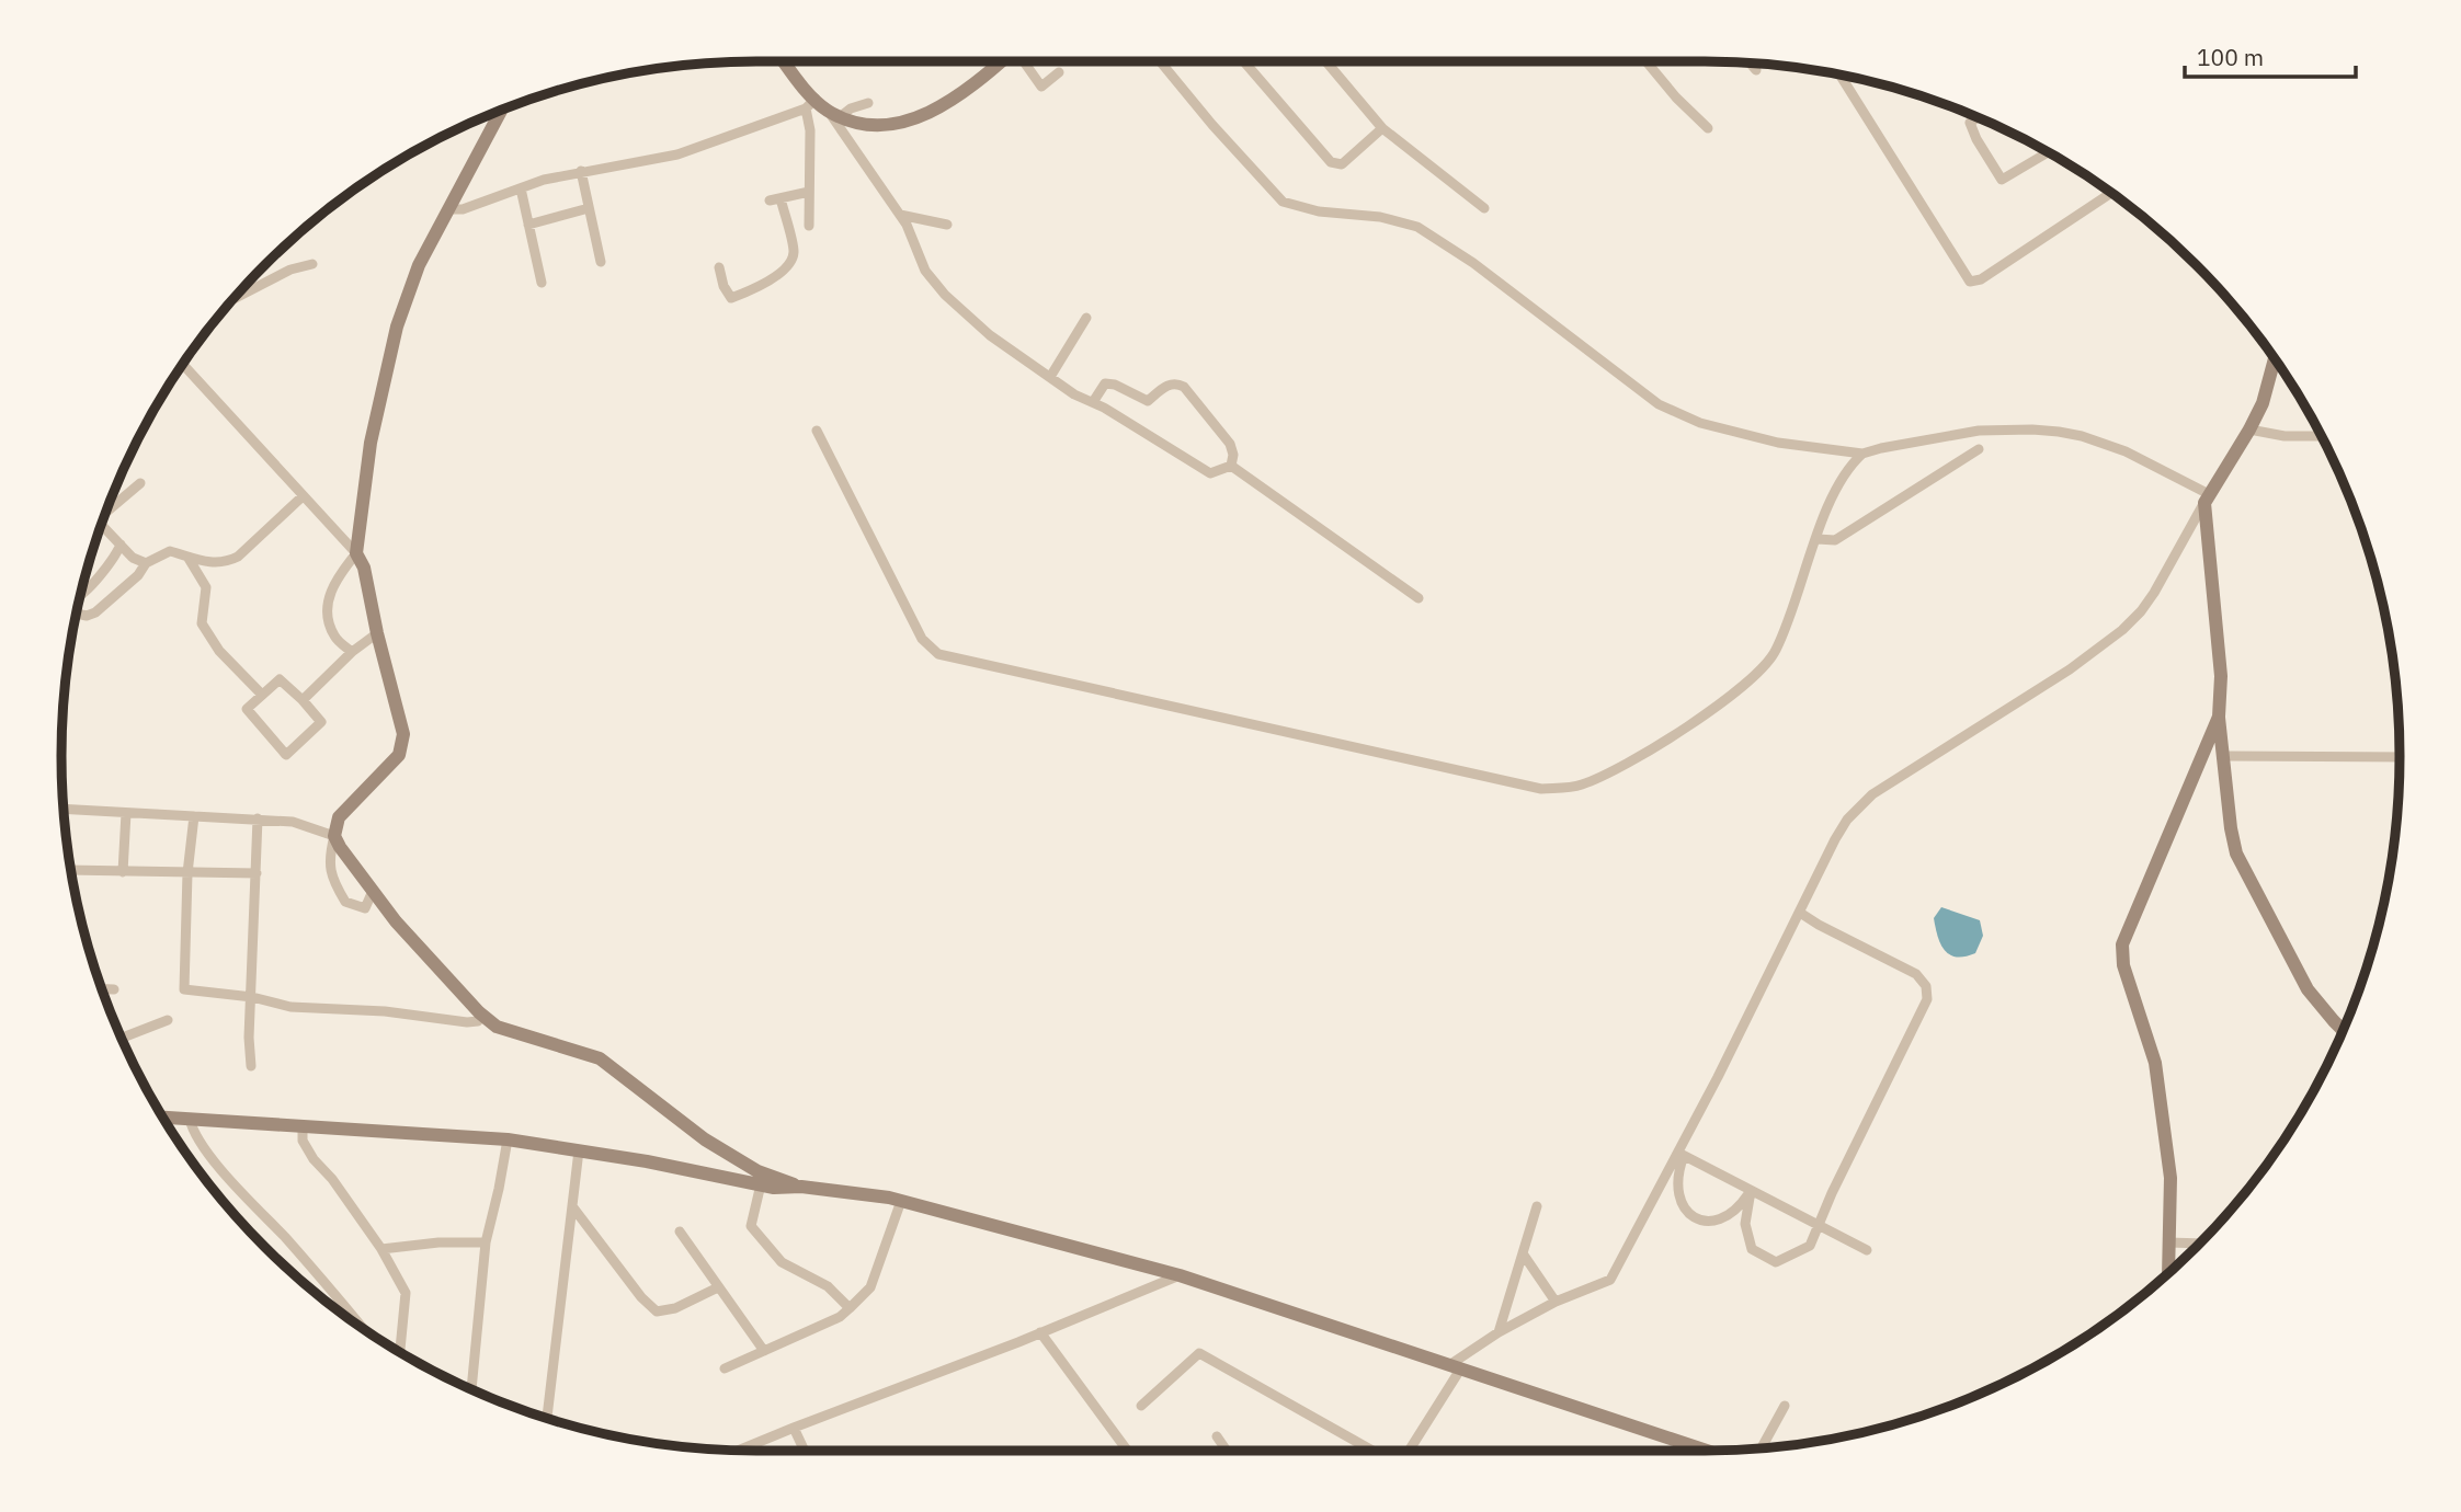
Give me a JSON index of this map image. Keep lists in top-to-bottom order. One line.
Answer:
{"scale_bar":"100 m"}
